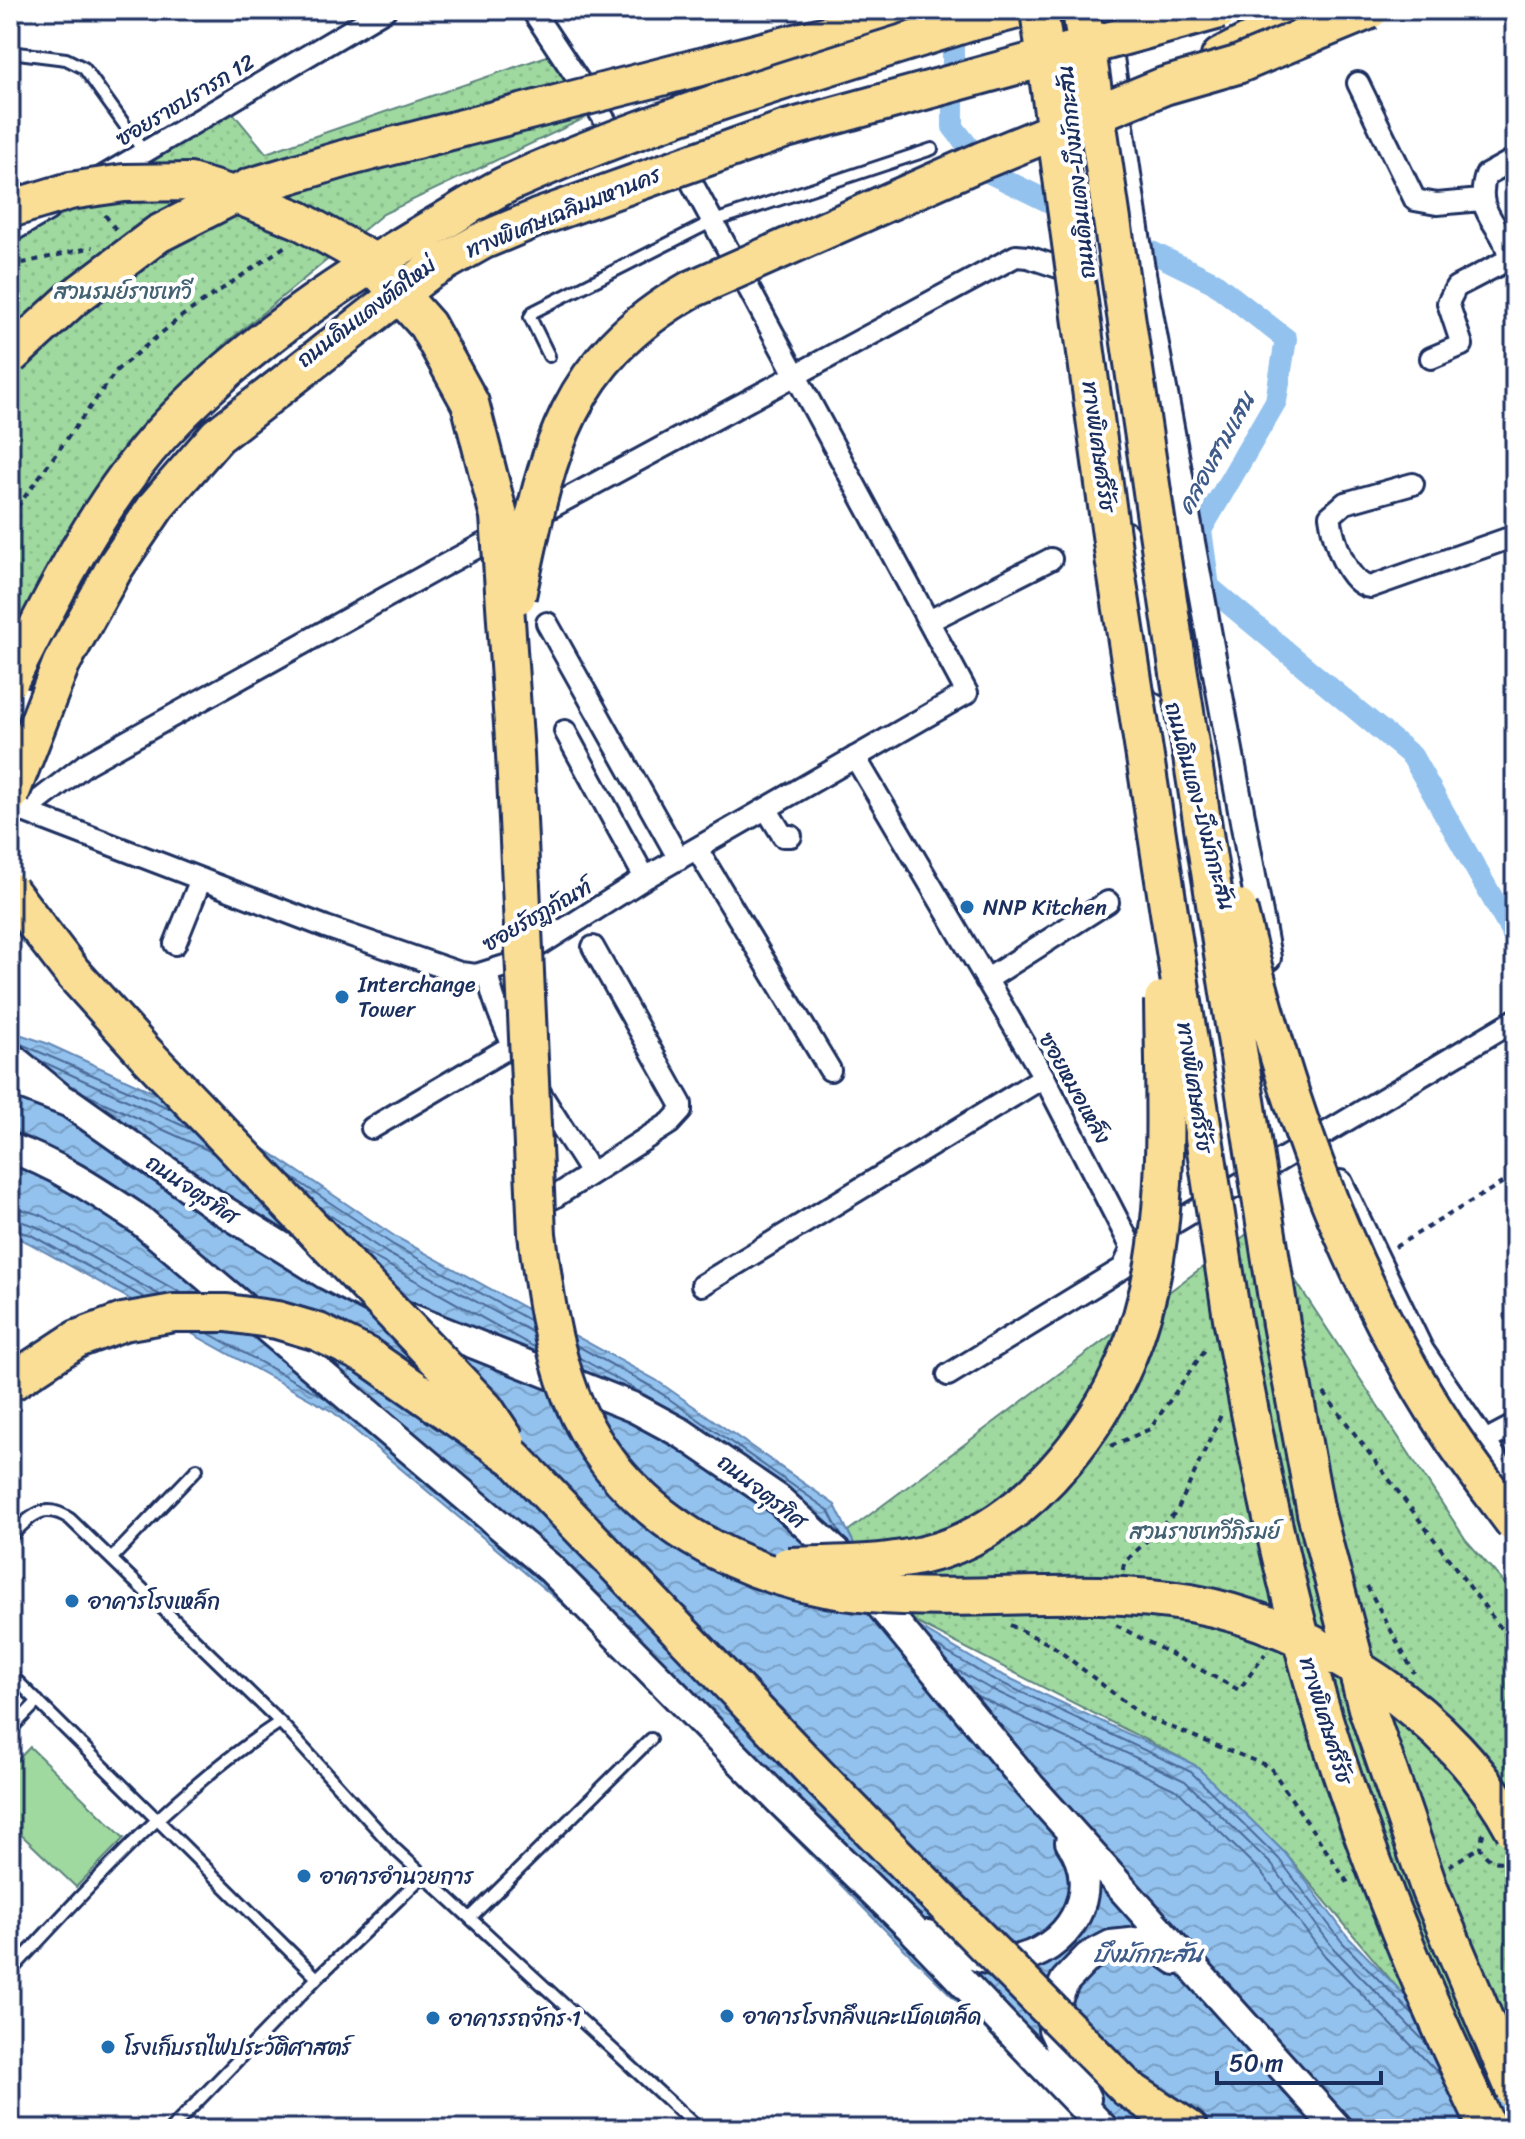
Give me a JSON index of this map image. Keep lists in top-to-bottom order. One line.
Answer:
{"streets":{"highway":["ทางพิเศษเฉลิมมหานคร","ทางพิเศษศรีรัช"],"main road":["ถนนจตุรทิศ"],"street":["ซอยราชปรารภ 12","ถนนดินแดง-บึงมักกะสัน","ถนนดินแดงตัดใหม่","ซอยรัชฎภัณฑ์","ซอยหมอเหล็ง"]},"crossings":[["ถนนดินแดง-บึงมักกะสัน","ถนนดินแดงตัดใหม่"],["ทางพิเศษเฉลิมมหานคร","ถนนดินแดงตัดใหม่"],["ทางพิเศษเฉลิมมหานคร","ซอยรัชฎภัณฑ์"],["ถนนดินแดงตัดใหม่","ทางพิเศษศรีรัช"],["ถนนดินแดงตัดใหม่","ซอยรัชฎภัณฑ์"],["ซอยรัชฎภัณฑ์","ซอยหมอเหล็ง"]],"water":["คลองสามเสน","บึงมักกะสัน"],"parks":["สวนรมย์ราชเทวี","สวนราชเทวีภิรมย์"],"places":["NNP Kitchen","Interchange Tower","อาคารโรงเหล็ก","อาคารอำนวยการ","อาคารโรงกลึงและเบ็ดเตล็ด","อาคารรถจักร 1","โรงเก็บรถไฟประวัติศาสตร์"],"scale_bar":"50 m"}
